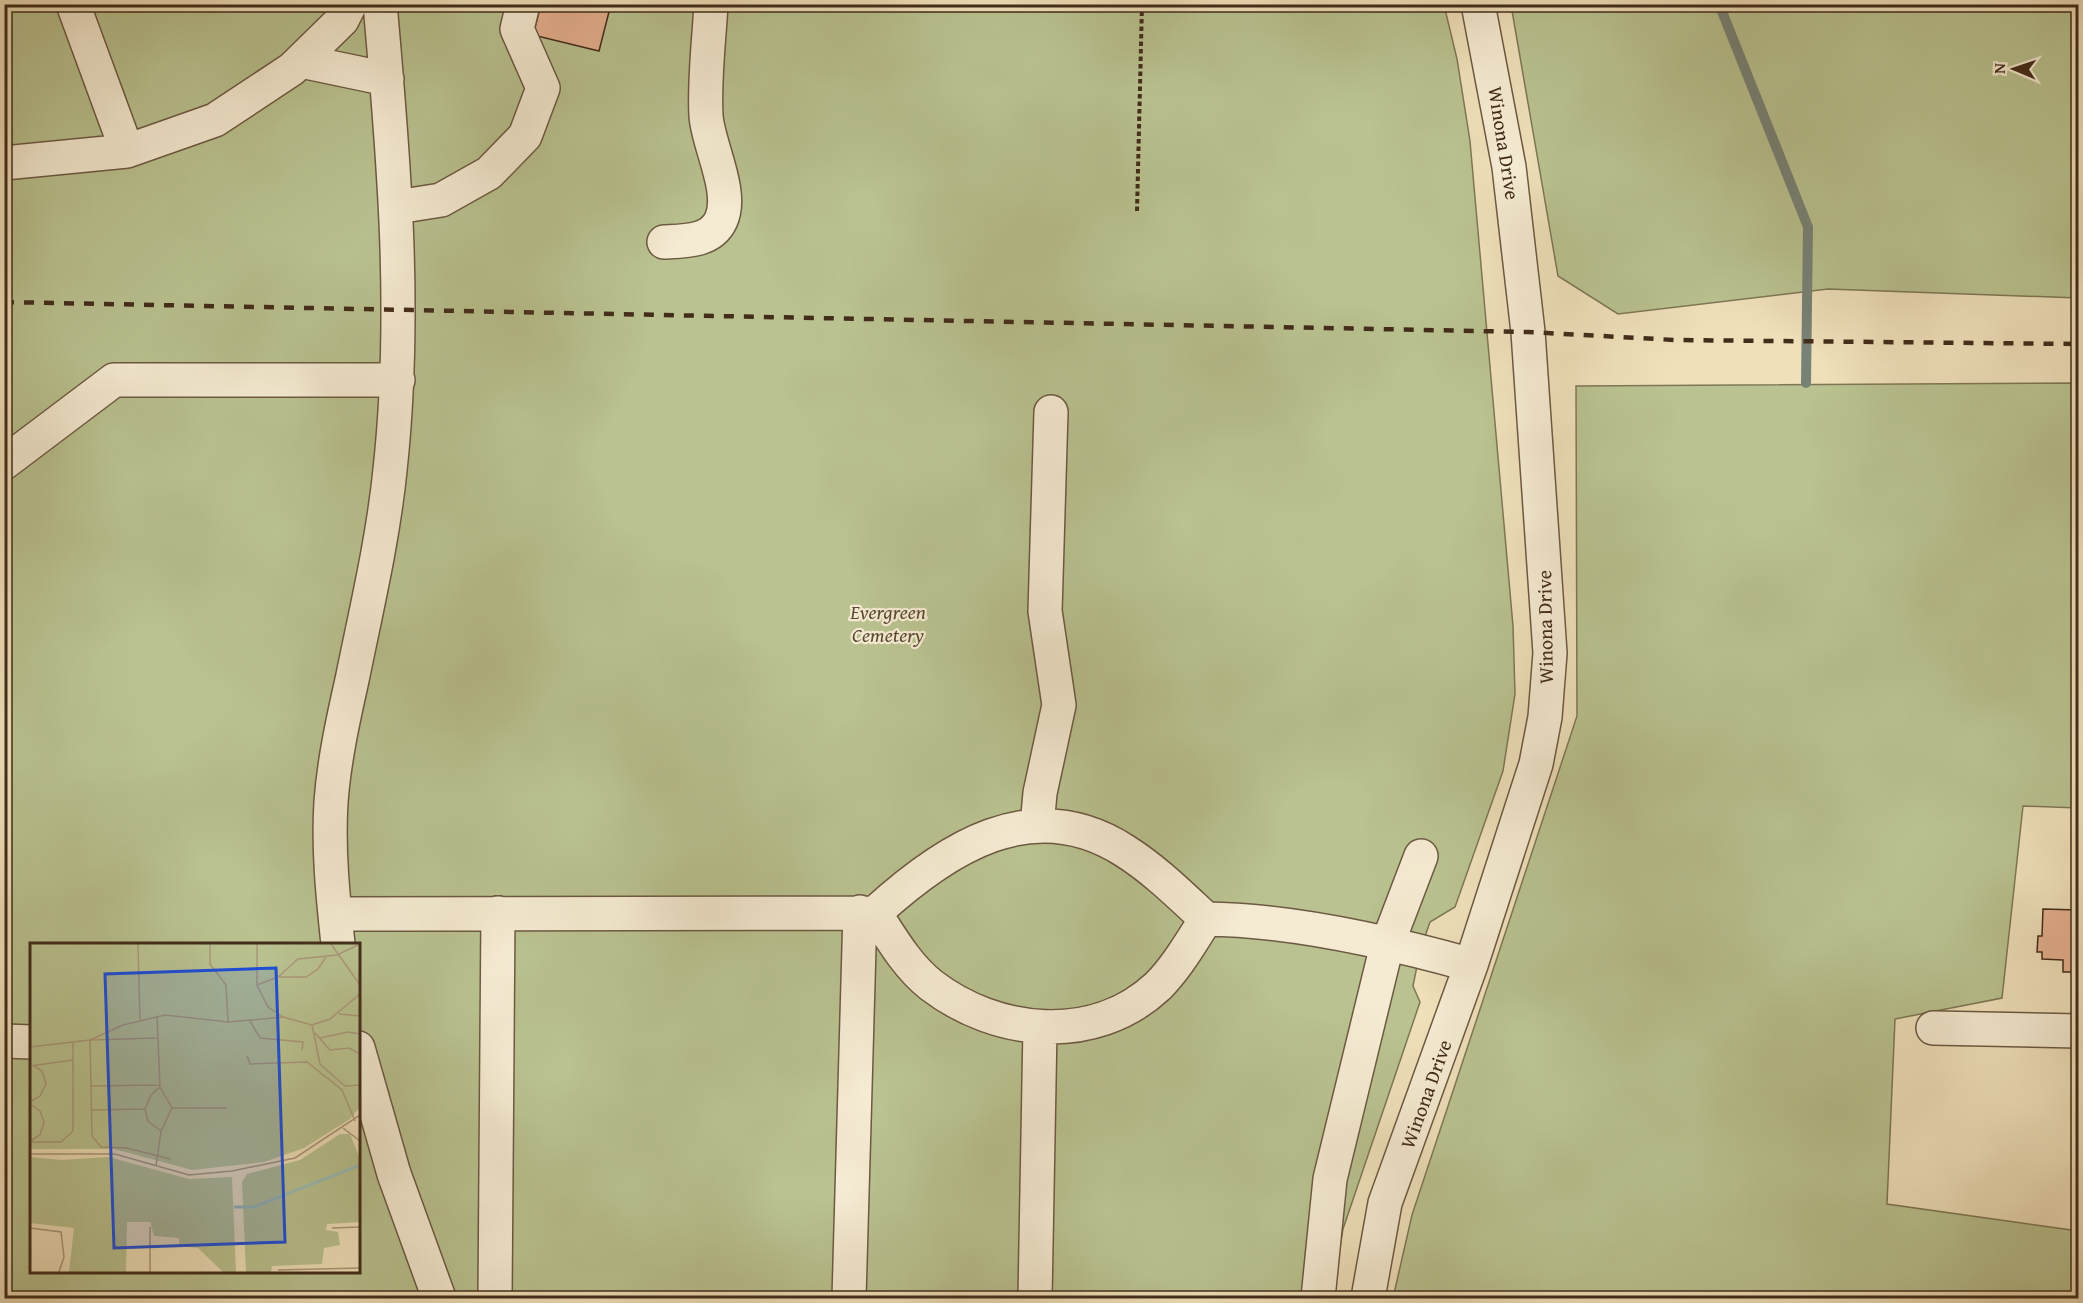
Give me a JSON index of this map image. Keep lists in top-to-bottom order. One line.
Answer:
{"streets":{"street":["Winona Drive"]},"parks":["Evergreen Cemetery"],"north":"left"}
